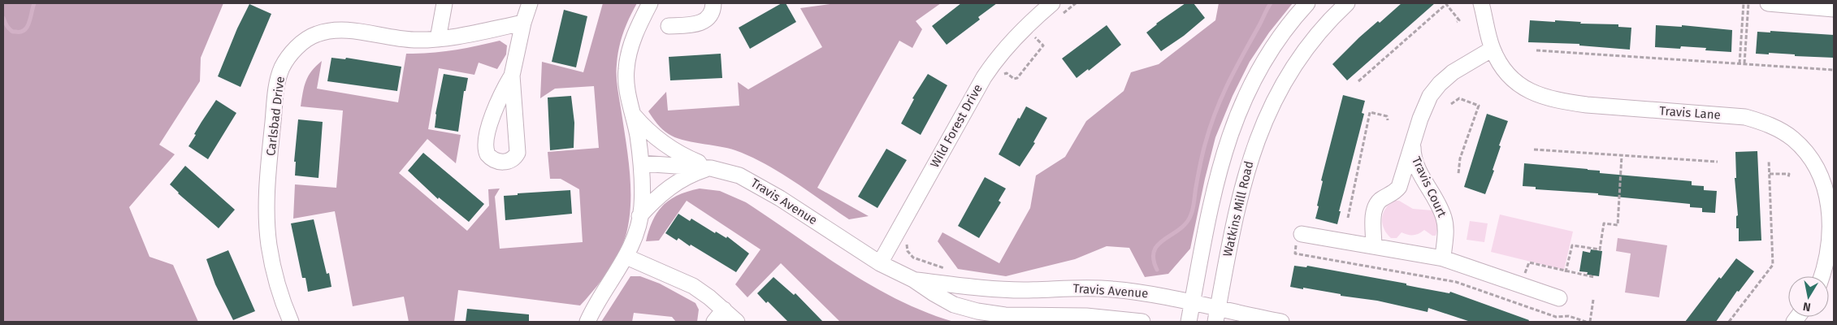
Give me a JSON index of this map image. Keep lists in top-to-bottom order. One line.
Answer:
{"streets":{"street":["Travis Lane","Carlsbad Drive","Wild Forest Drive","Travis Court","Travis Avenue","Watkins Mill Road"]},"crossings":[["Travis Lane","Travis Court"],["Wild Forest Drive","Travis Avenue"],["Travis Avenue","Watkins Mill Road"]],"north":"bottom"}
